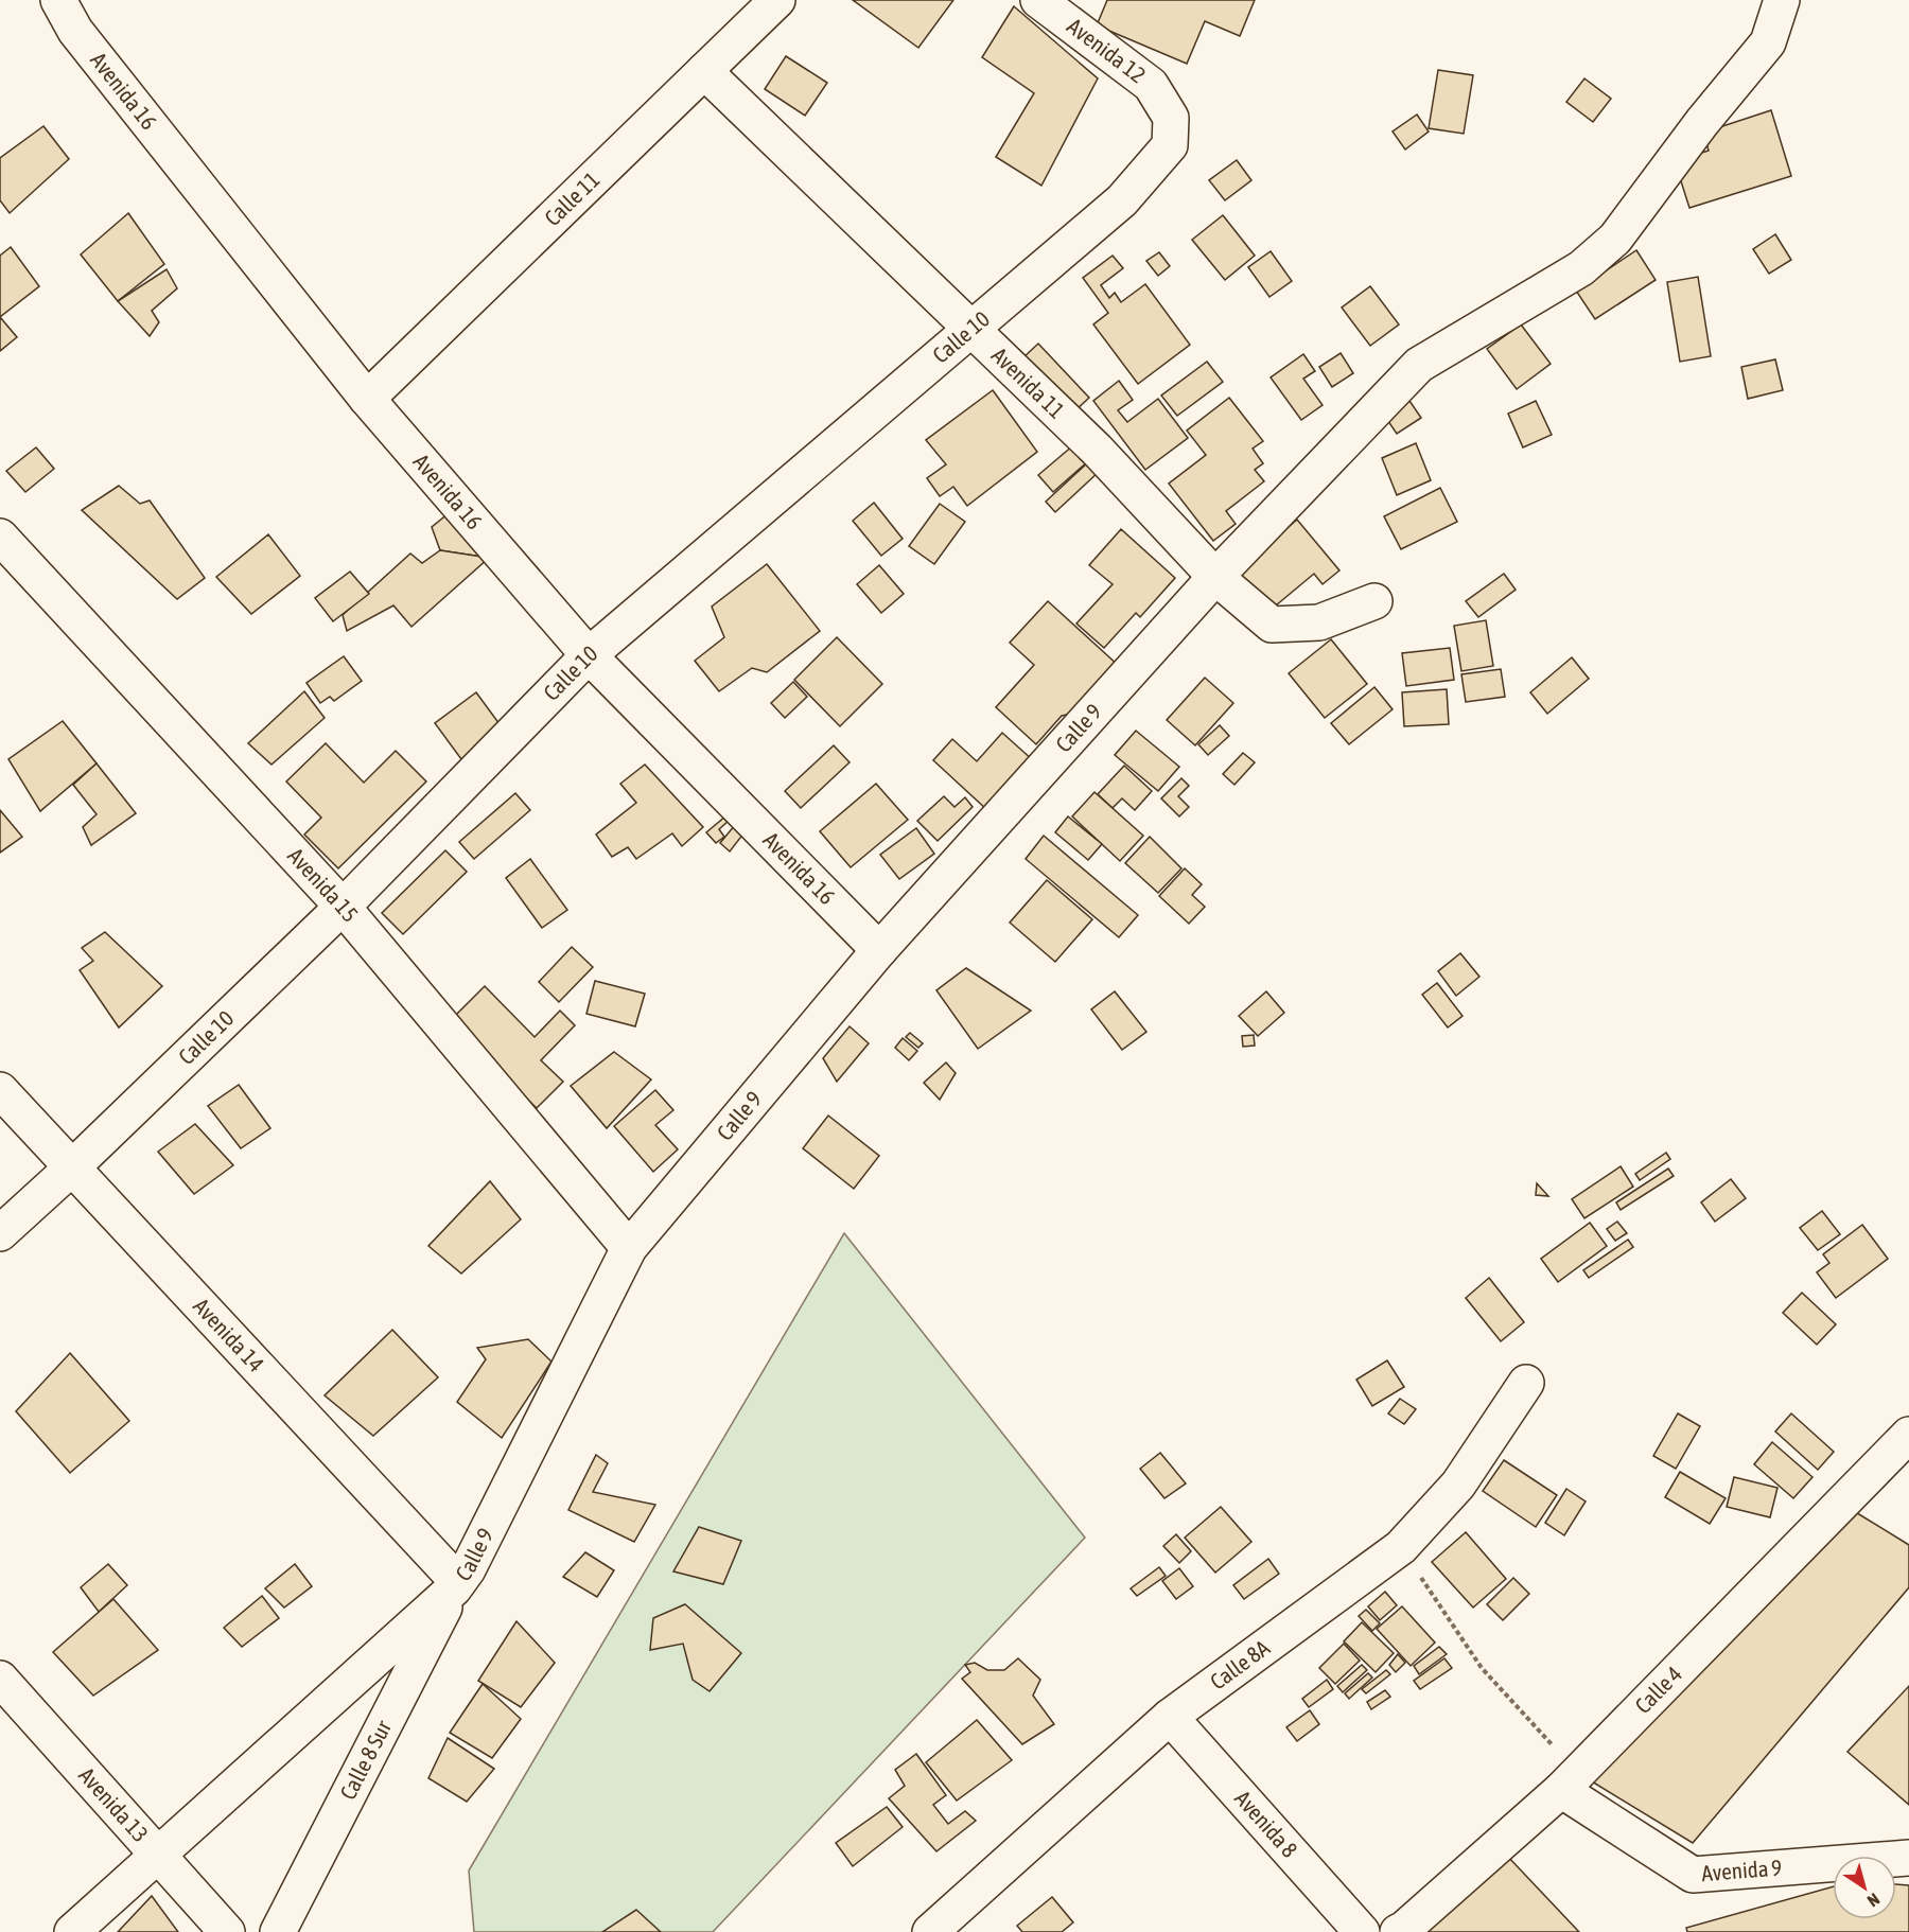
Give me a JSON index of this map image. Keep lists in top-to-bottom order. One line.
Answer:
{"streets":{"street":["Avenida 12","Avenida 16","Calle 11","Calle 10","Avenida 11","Calle 9","Avenida 15","Avenida 14","Calle 8A","Calle 4","Calle 8 Sur","Avenida 13","Avenida 8","Avenida 9"]},"crossings":[["Avenida 12","Calle 10"],["Avenida 16","Calle 11"],["Avenida 16","Calle 10"],["Avenida 16","Calle 9"],["Calle 11","Avenida 11"],["Calle 10","Avenida 11"],["Calle 10","Avenida 15"],["Calle 10","Avenida 14"],["Avenida 11","Calle 9"],["Calle 9","Avenida 15"],["Calle 9","Avenida 14"],["Calle 9","Calle 8 Sur"],["Calle 9","Avenida 13"],["Avenida 14","Calle 8 Sur"],["Calle 8A","Avenida 8"],["Calle 4","Avenida 9"]],"north":"bottom right"}
